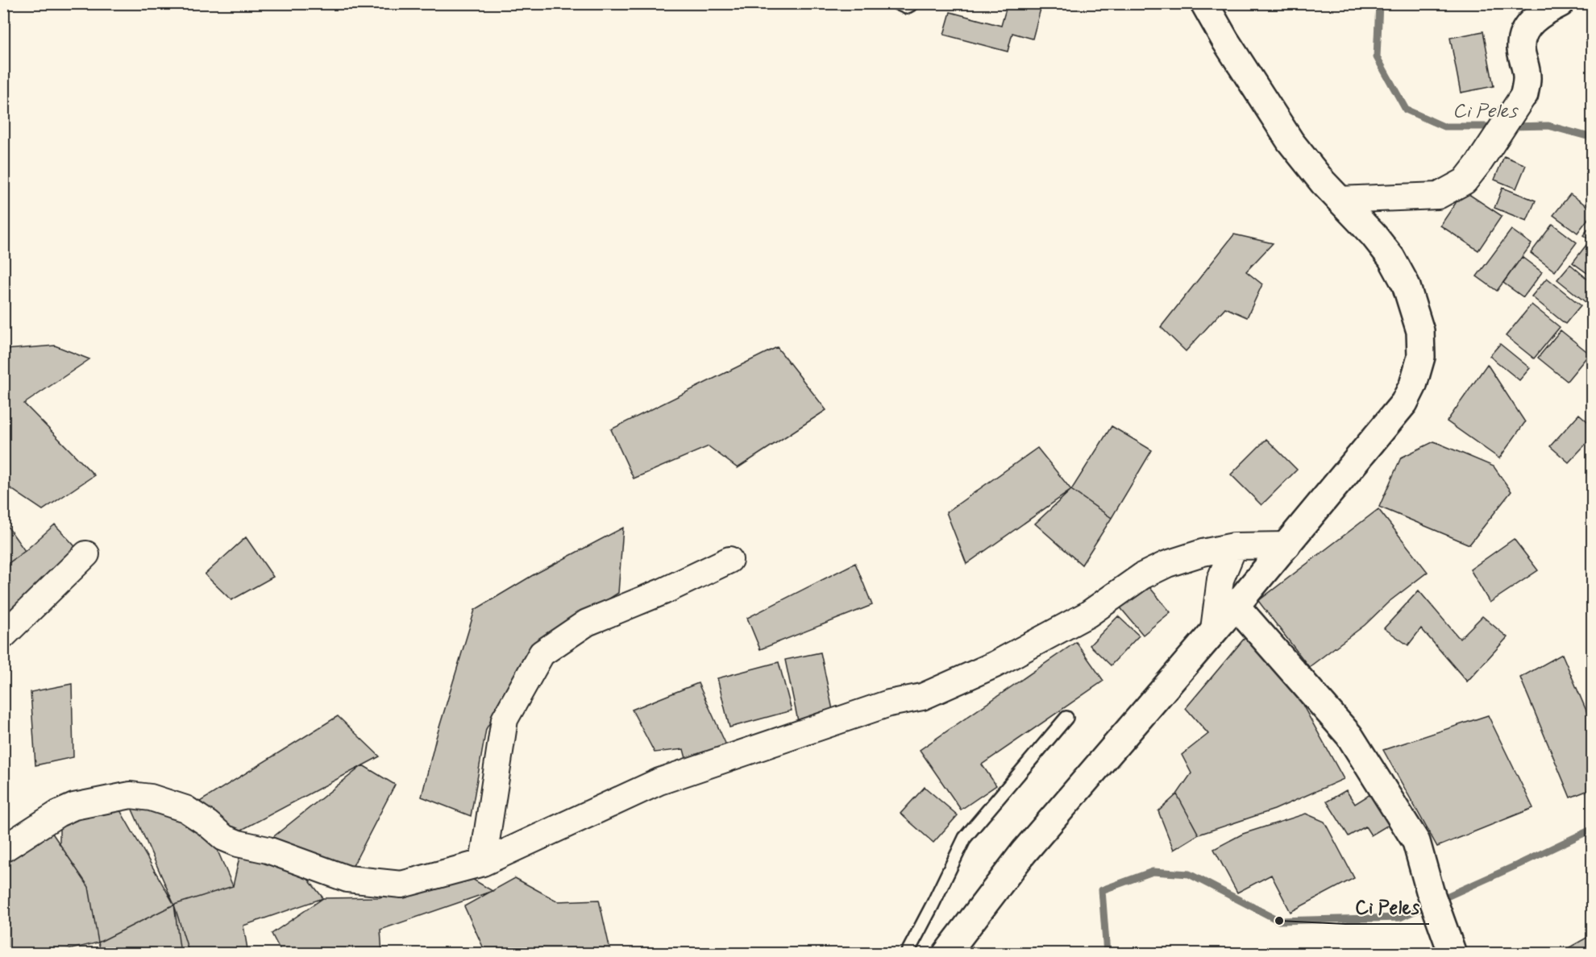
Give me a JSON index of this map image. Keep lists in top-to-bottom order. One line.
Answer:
{"water":["Ci Peles"],"places":["Ci Peles"]}
